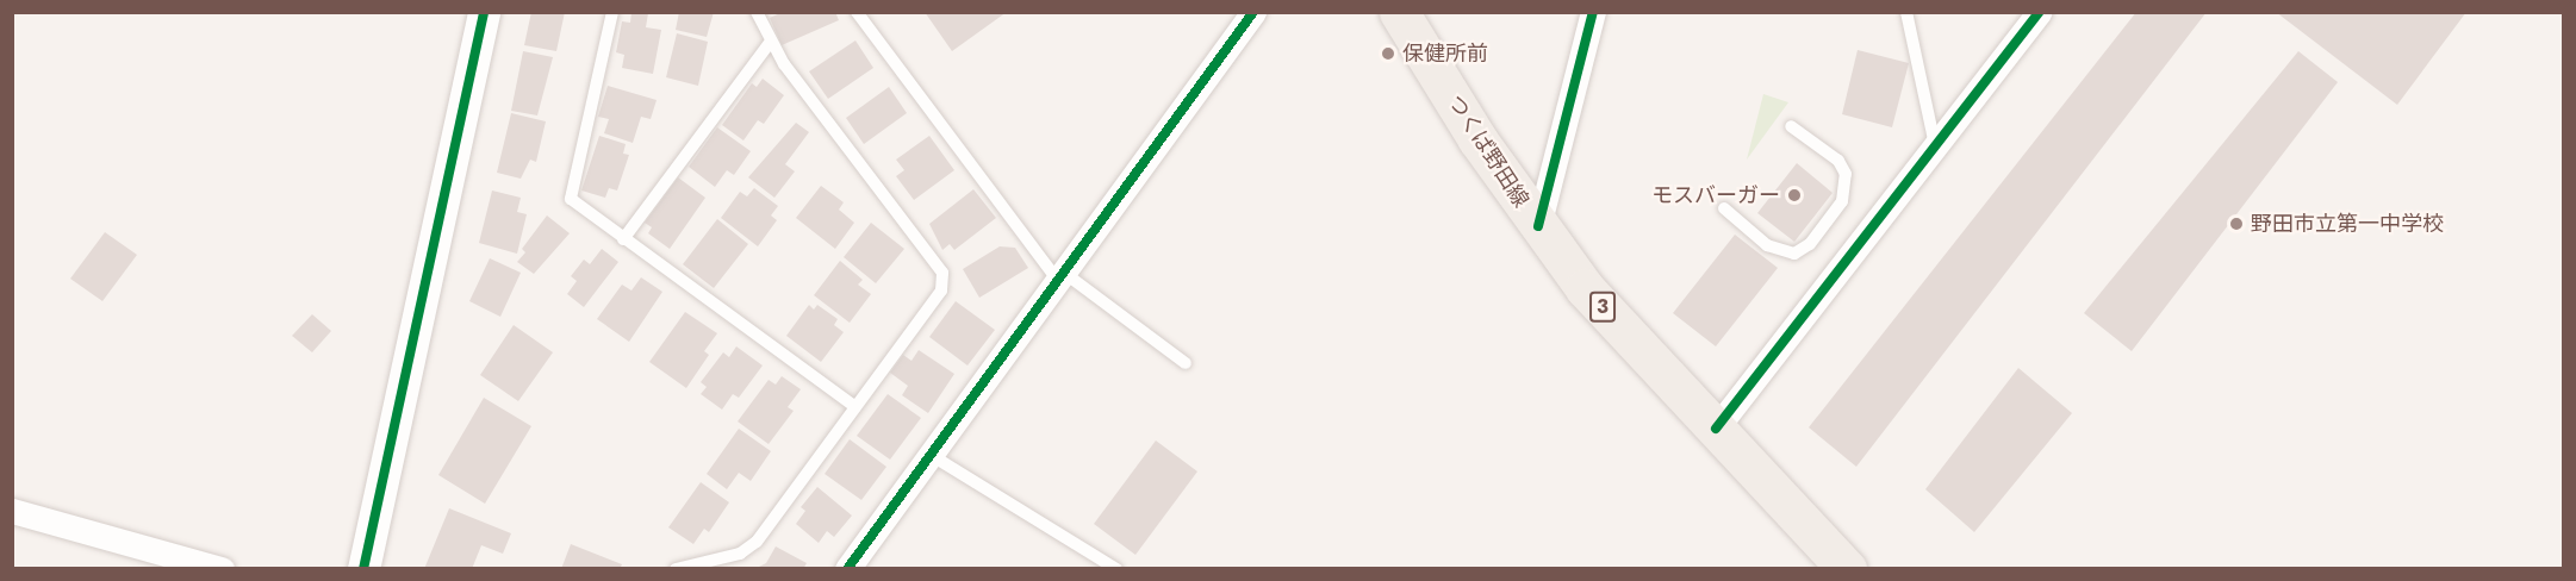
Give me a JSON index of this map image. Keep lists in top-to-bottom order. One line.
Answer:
{"streets":{"main road":["つくば野田線","3"]},"places":["保健所前","モスバーガー","野田市立第一中学校"]}
